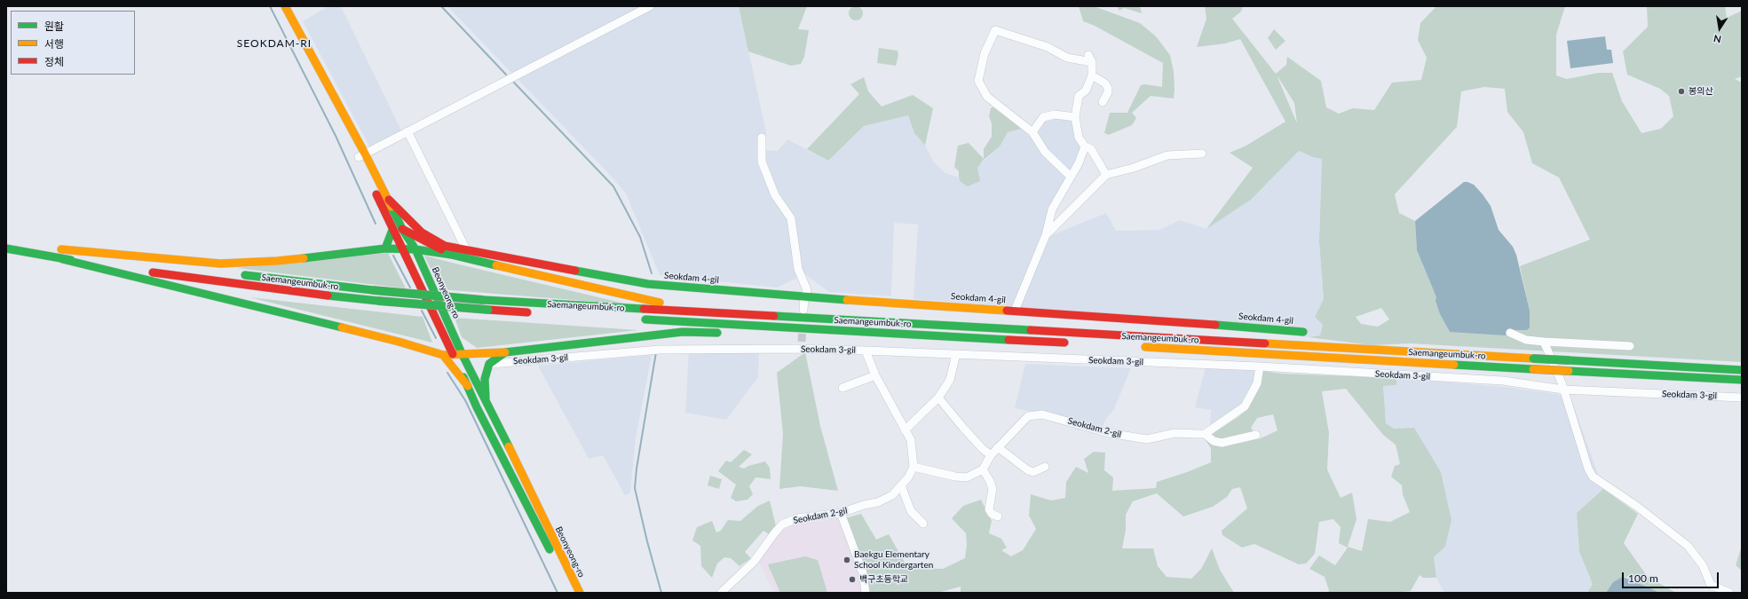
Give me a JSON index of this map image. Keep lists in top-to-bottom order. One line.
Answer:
{"streets":{"main road":["Seokdam 4-gil","Saemangeumbuk-ro","Beonyeong-ro"],"street":["Seokdam 3-gil","Seokdam 2-gil"]},"crossings":[["Seokdam 4-gil","Beonyeong-ro"]],"districts":["SEOKDAM-RI"],"places":["봉의산","Baekgu Elementary School Kindergarten","백구초등학교"],"legend":["원활","서행","정체"],"scale_bar":"100 m","north":"bottom"}
